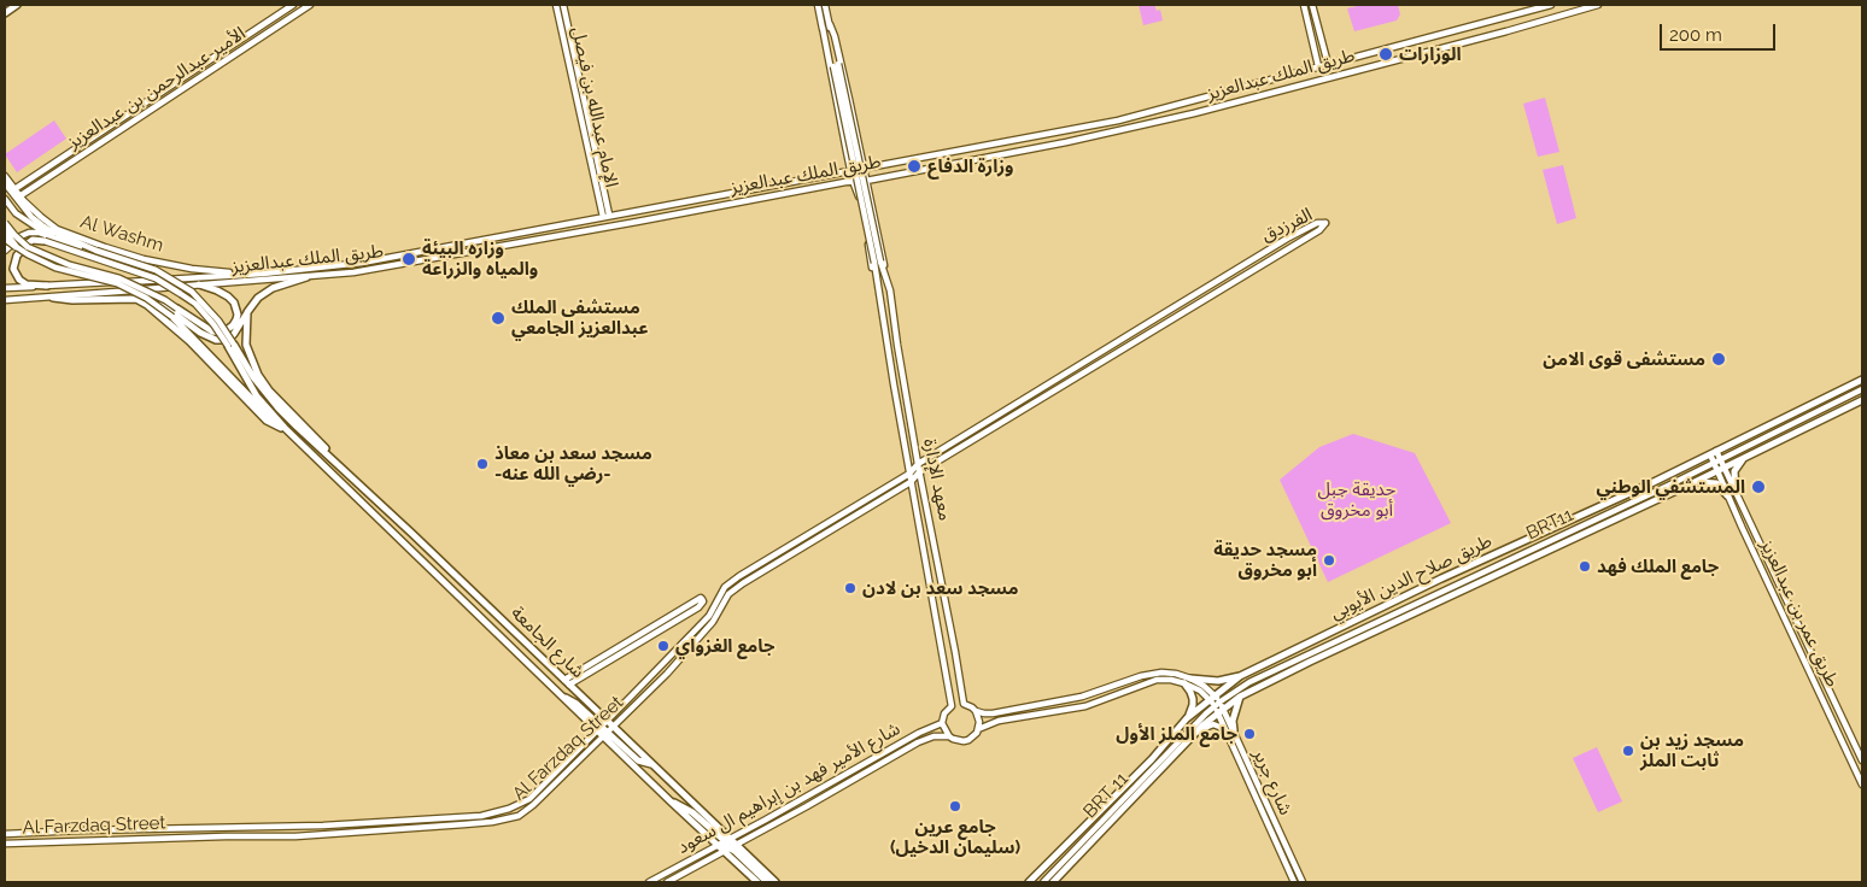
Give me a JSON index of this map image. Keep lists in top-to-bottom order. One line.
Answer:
{"streets":{"main road":["طريق الملك عبدالعزيز","الأمير عبدالرحمن بن عبدالعزيز","الإمام عبدالله بن فيصل","الفرزدق","Al Washm","معهد الإدارة","BRT11","طريق صلاح الدين الأيوبي","طريق عمر بن عبدالعزيز","شارع الجامعة","Al Farzdaq Street","شارع جرير","شارع الأمير فهد بن إبراهيم ال سعود","BRT 11"]},"crossings":[["طريق الملك عبدالعزيز","الإمام عبدالله بن فيصل"],["طريق الملك عبدالعزيز","Al Washm"],["الأمير عبدالرحمن بن عبدالعزيز","Al Washm"],["الفرزدق","معهد الإدارة"],["الفرزدق","Al Farzdaq Street"],["معهد الإدارة","Al Farzdaq Street"],["معهد الإدارة","شارع الأمير فهد بن إبراهيم ال سعود"],["BRT11","طريق صلاح الدين الأيوبي"],["BRT11","طريق عمر بن عبدالعزيز"],["BRT11","شارع جرير"],["طريق صلاح الدين الأيوبي","طريق عمر بن عبدالعزيز"],["طريق صلاح الدين الأيوبي","شارع جرير"],["طريق صلاح الدين الأيوبي","BRT 11"],["شارع الجامعة","Al Farzdaq Street"],["شارع الجامعة","شارع الأمير فهد بن إبراهيم ال سعود"]],"parks":["حديقة جبل أبو مخروق"],"places":["الوزارات","وزارة الدفاع","وزاره البيئة والمياه والزراعة","مستشفى الملك عبدالعزيز الجامعي","مستشفى قوى الامن","مسجد سعد بن معاذ -رضي الله عنه-","المستشفي الوطني","مسجد حديقة أبو مخروق","جامع الملك فهد","مسجد سعد بن لادن","جامع الغزواي","جامع الملز الأول","مسجد زيد بن ثابت الملز","جامع عرين (سليمان الدخيل)"],"scale_bar":"200 m"}
